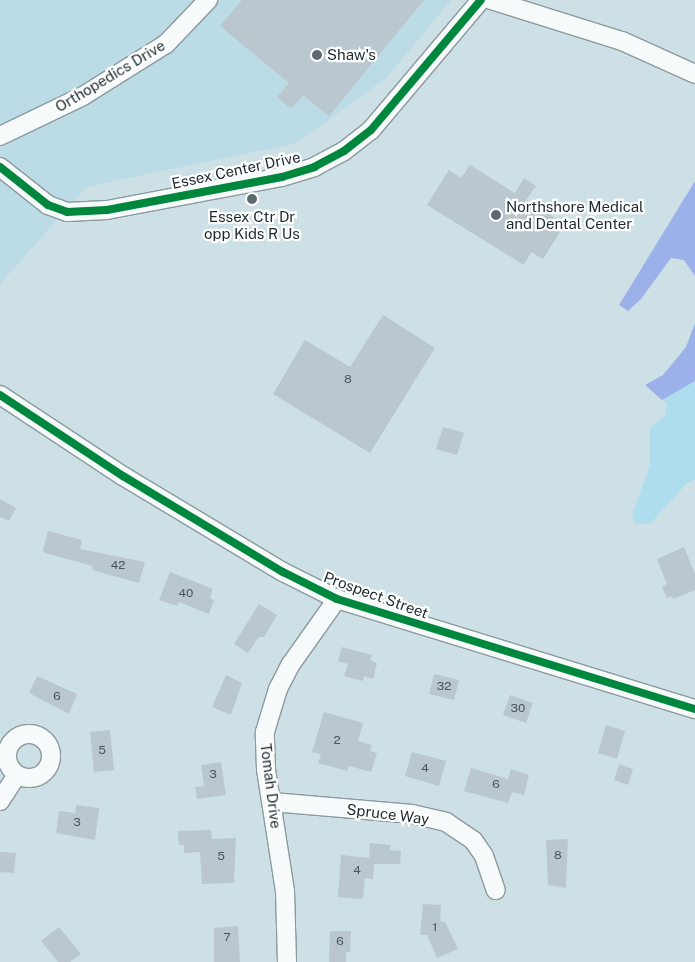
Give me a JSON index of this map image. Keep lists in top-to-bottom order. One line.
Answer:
{"streets":{"street":["Orthopedics Drive","Essex Center Drive","Prospect Street","Tomah Drive","Spruce Way"]},"crossings":[["Prospect Street","Tomah Drive"],["Tomah Drive","Spruce Way"]],"places":["Shaw's","Essex Ctr Dr opp Kids R Us","Northshore Medical and Dental Center"],"house_numbers":["8","42","40","32","6","30","2","5","4","3","6","3","8","5","4","1","7","6"]}
